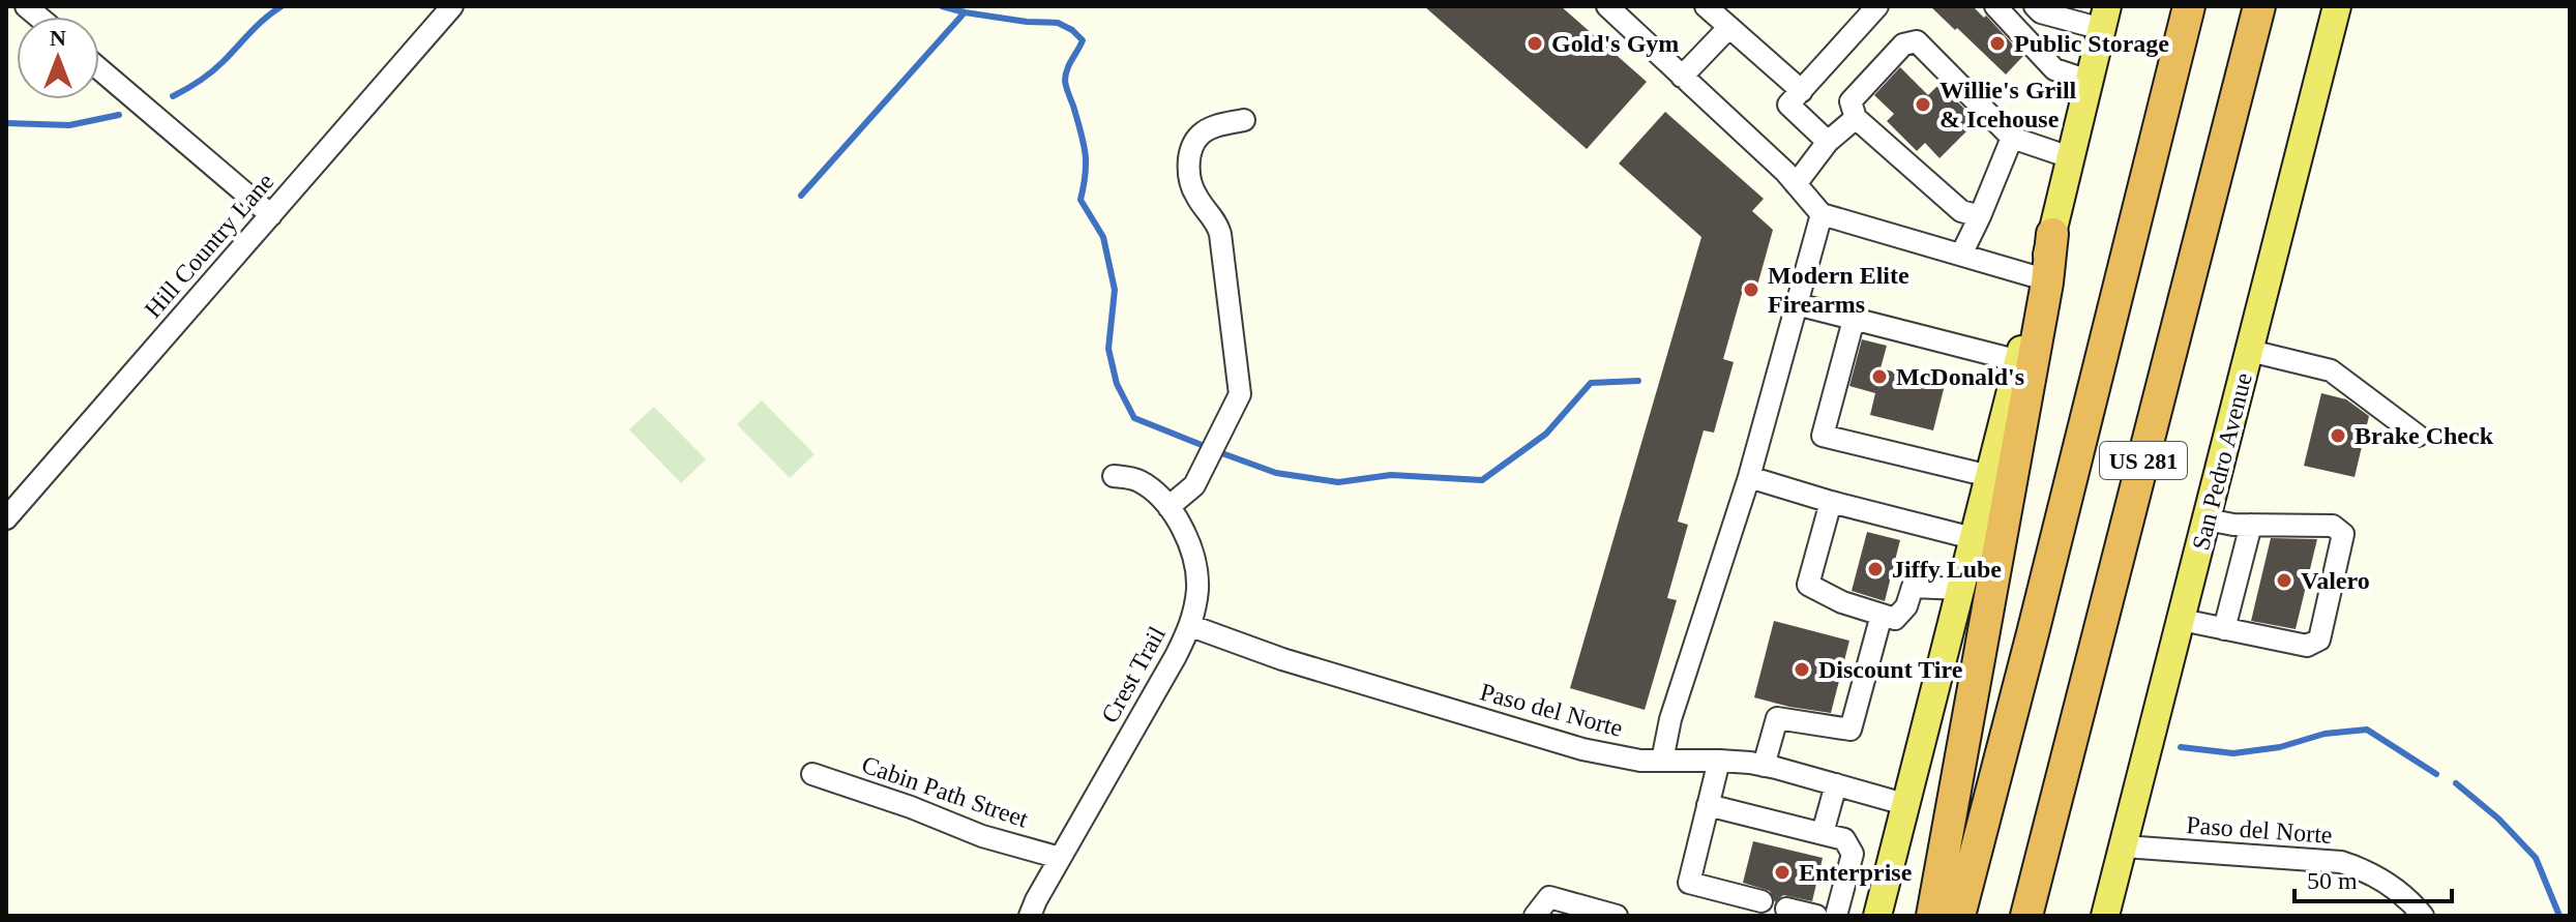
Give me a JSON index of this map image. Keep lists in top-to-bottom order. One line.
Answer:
{"streets":{"highway":["US 281"],"main road":["San Pedro Avenue"],"street":["Hill Country Lane","Crest Trail","Paso del Norte","Cabin Path Street"]},"crossings":[["San Pedro Avenue","Paso del Norte"],["Crest Trail","Paso del Norte"],["Crest Trail","Cabin Path Street"]],"places":["Gold's Gym","Public Storage","Willie's Grill & Icehouse","Modern Elite Firearms","McDonald's","Brake Check","Jiffy Lube","Valero","Discount Tire","Enterprise"],"scale_bar":"50 m","north":"top"}
